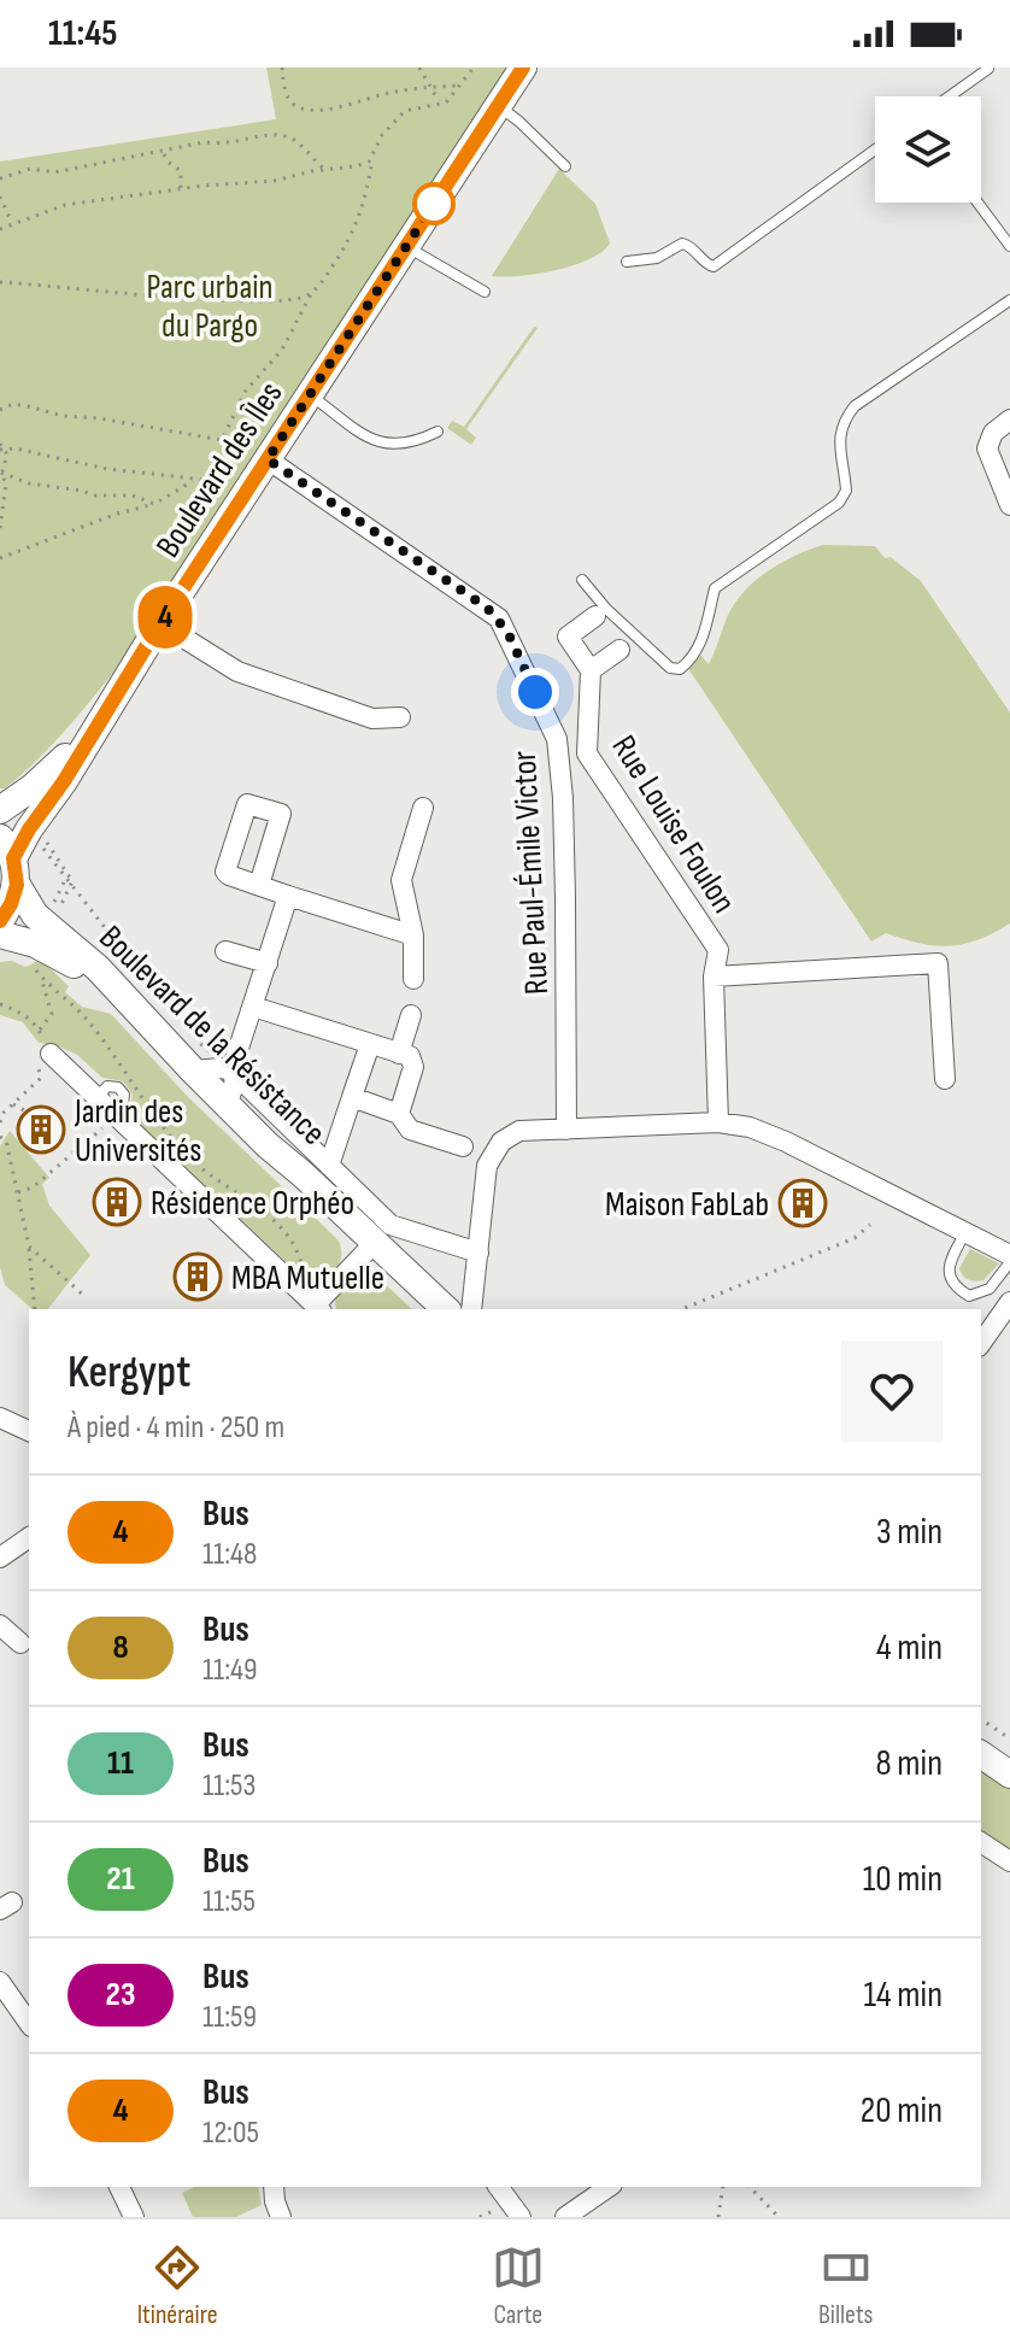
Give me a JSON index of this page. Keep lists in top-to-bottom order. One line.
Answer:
{"streets":{"main road":["Boulevard des Îles","Boulevard de la Résistance"],"street":["Rue Louise Foulon","Rue Paul-Émile Victor"]},"crossings":[["Boulevard des Îles","Rue Paul-Émile Victor"],["Boulevard des Îles","Boulevard de la Résistance"]],"parks":["Parc urbain du Pargo"],"places":{"building":["Jardin des Universités","Résidence Orphéo","Maison FabLab","MBA Mutuelle"]},"lines":["bus line 4"],"page":{"status":"11:45","on_map":"4","heading":["Kergypt","À pied · 4 min · 250 m"],"list":[{"mark":"4","name":"Bus","note":"11:48","value":"3 min"},{"mark":"8","name":"Bus","note":"11:49","value":"4 min"},{"mark":"11","name":"Bus","note":"11:53","value":"8 min"},{"mark":"21","name":"Bus","note":"11:55","value":"10 min"},{"mark":"23","name":"Bus","note":"11:59","value":"14 min"},{"mark":"4","name":"Bus","note":"12:05","value":"20 min"}],"tabs":["Itinéraire","Carte","Billets"]}}
